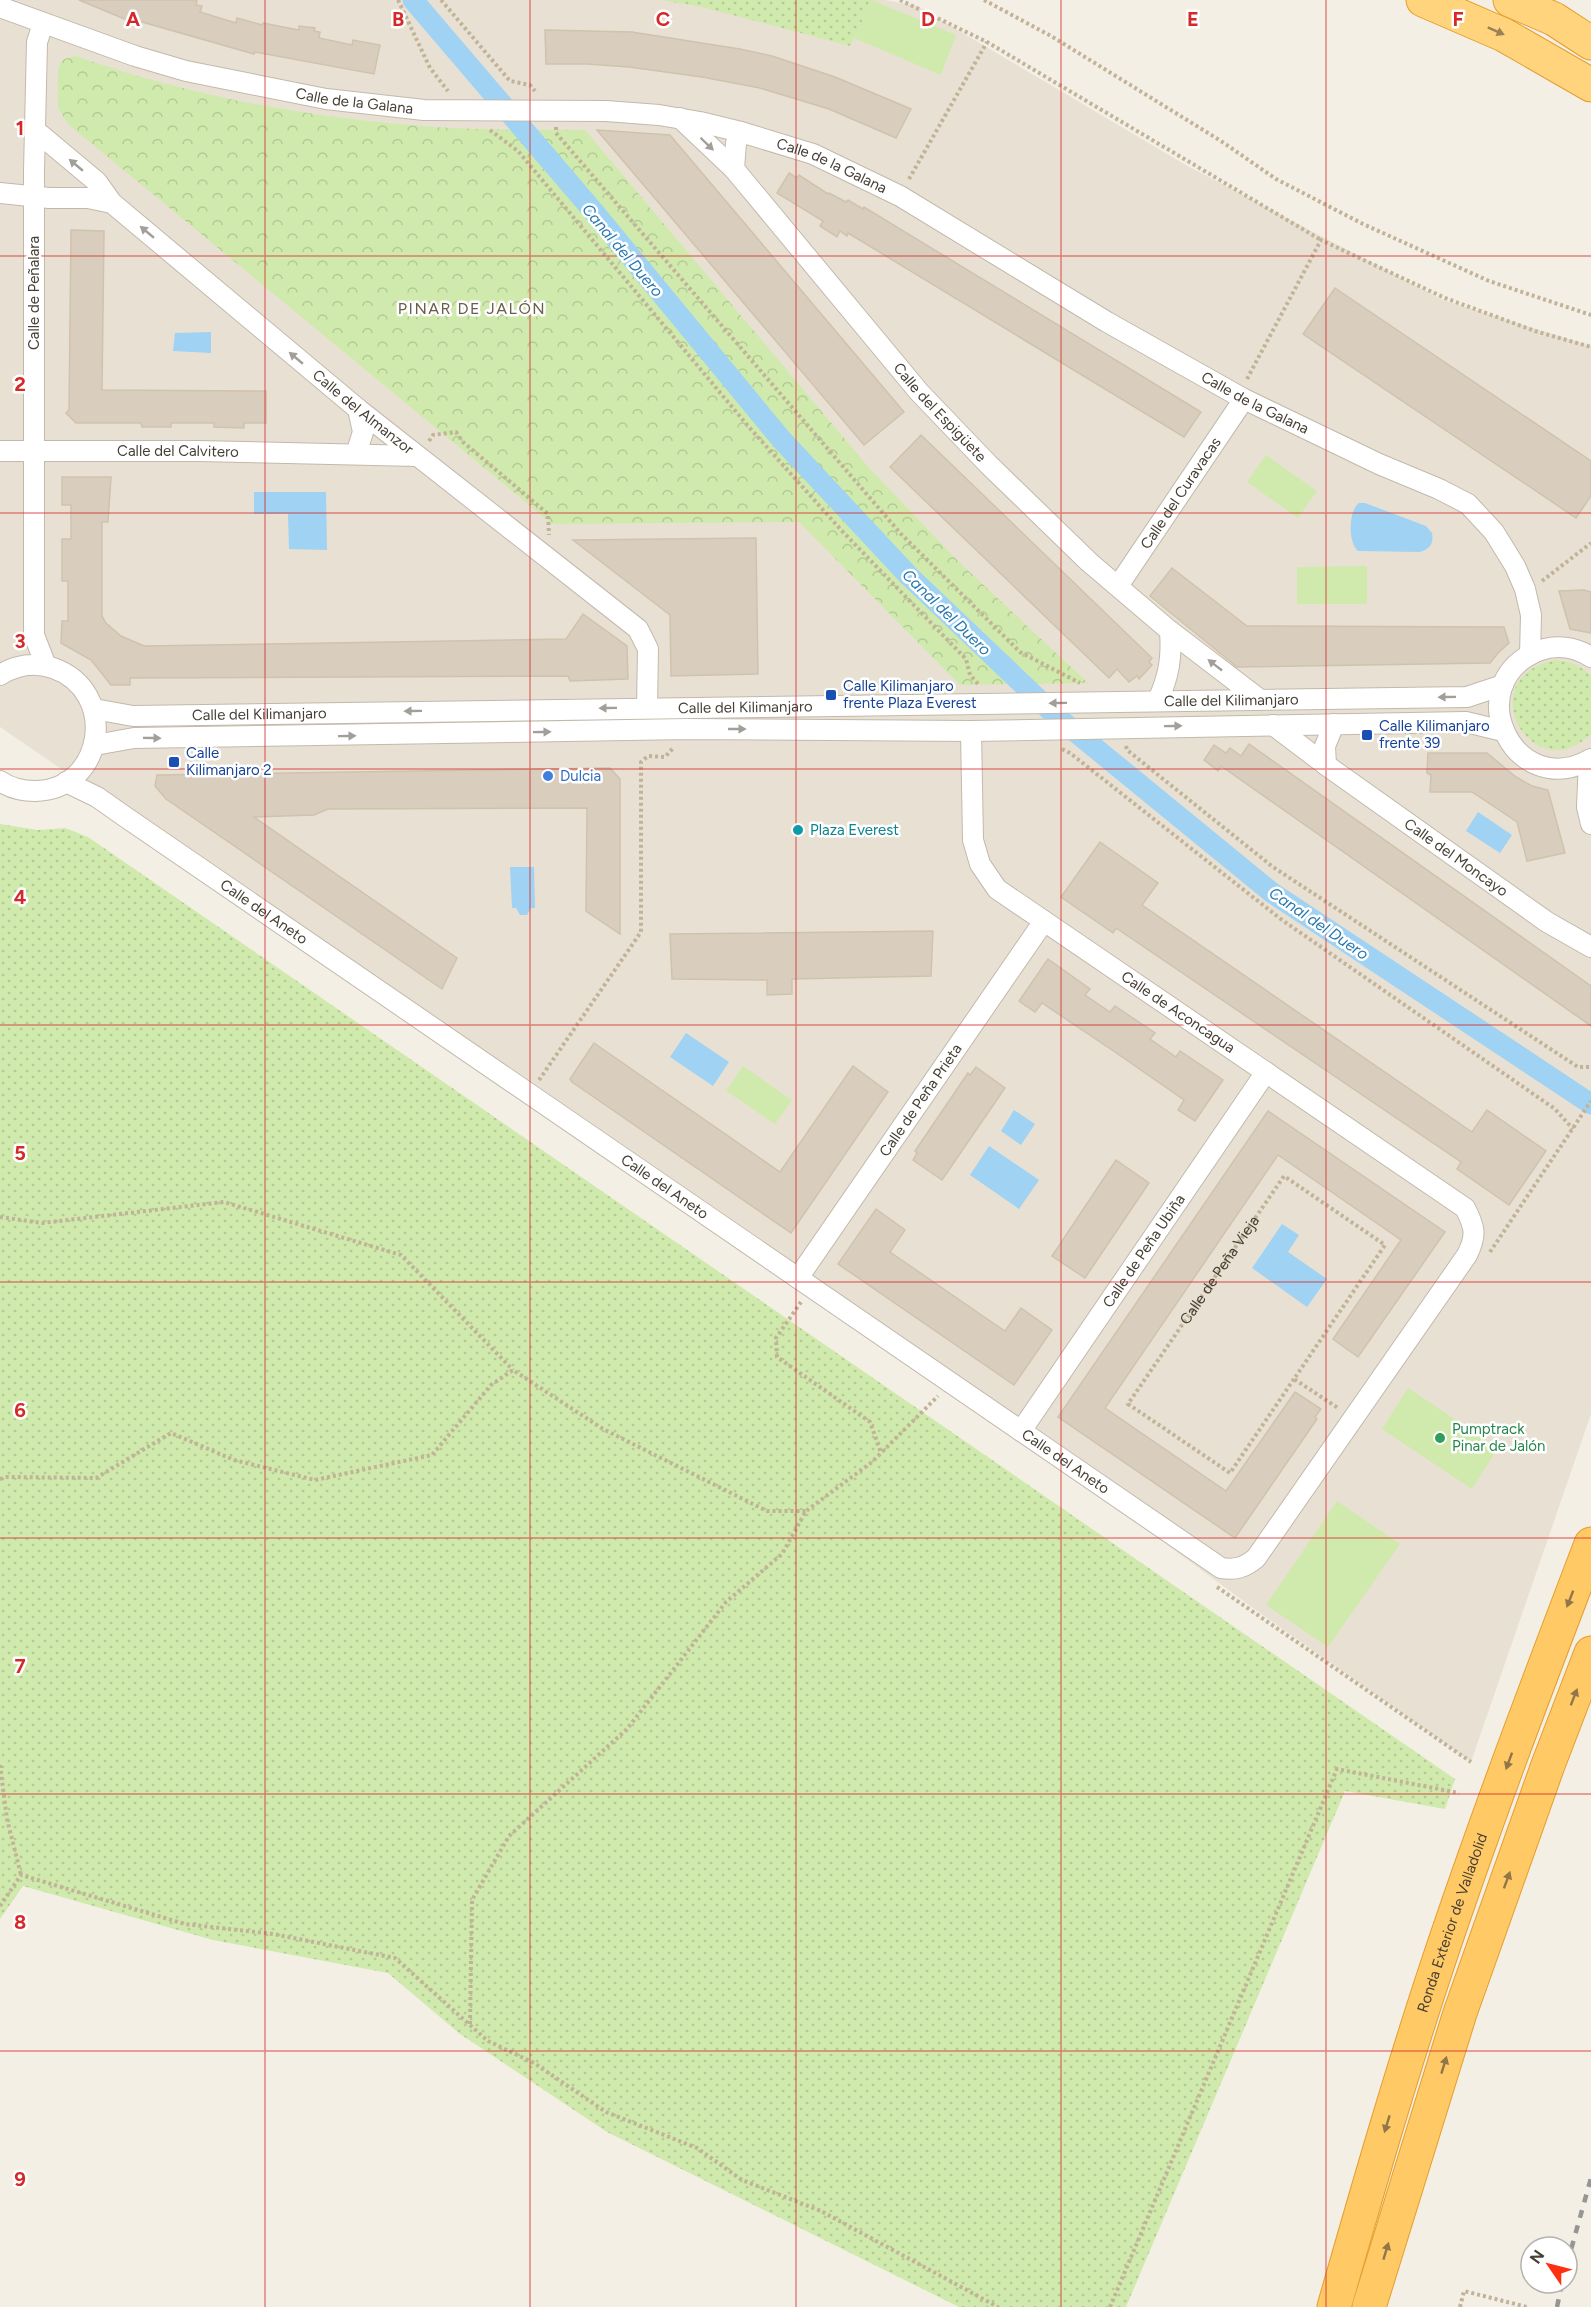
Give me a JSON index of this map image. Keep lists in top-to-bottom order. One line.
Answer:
{"streets":{"highway":["Ronda Exterior de Valladolid"],"street":["Calle de la Galana","Calle de Peñalara","Calle del Almanzor","Calle del Espigüete","Calle del Calvitero","Calle del Curavacas","Calle del Kilimanjaro","Calle del Moncayo","Calle del Aneto","Calle de Aconcagua","Calle de Peña Prieta","Calle de Peña Ubiña"],"path":["Calle de Peña Vieja"]},"crossings":[["Calle de la Galana","Calle de Peñalara"],["Calle de la Galana","Calle del Espigüete"],["Calle de la Galana","Calle del Curavacas"],["Calle de Peñalara","Calle del Almanzor"],["Calle de Peñalara","Calle del Calvitero"],["Calle del Almanzor","Calle del Calvitero"],["Calle del Almanzor","Calle del Kilimanjaro"],["Calle del Espigüete","Calle del Curavacas"],["Calle del Espigüete","Calle del Kilimanjaro"],["Calle del Kilimanjaro","Calle del Moncayo"],["Calle del Kilimanjaro","Calle de Aconcagua"],["Calle del Aneto","Calle de Peña Prieta"],["Calle del Aneto","Calle de Peña Ubiña"],["Calle de Aconcagua","Calle de Peña Prieta"],["Calle de Aconcagua","Calle de Peña Ubiña"]],"one_way":["Calle del Almanzor"],"districts":["PINAR DE JALÓN"],"water":["Canal del Duero"],"places":{"transit":["Calle Kilimanjaro frente Plaza Everest","Calle Kilimanjaro frente 39","Calle Kilimanjaro 2"],"other":["Dulcia","Plaza Everest","Pumptrack Pinar de Jalón"]},"north":"top left","grid":{"columns":["A","B","C","D","E","F"],"rows":["1","2","3","4","5","6","7","8","9"]}}
